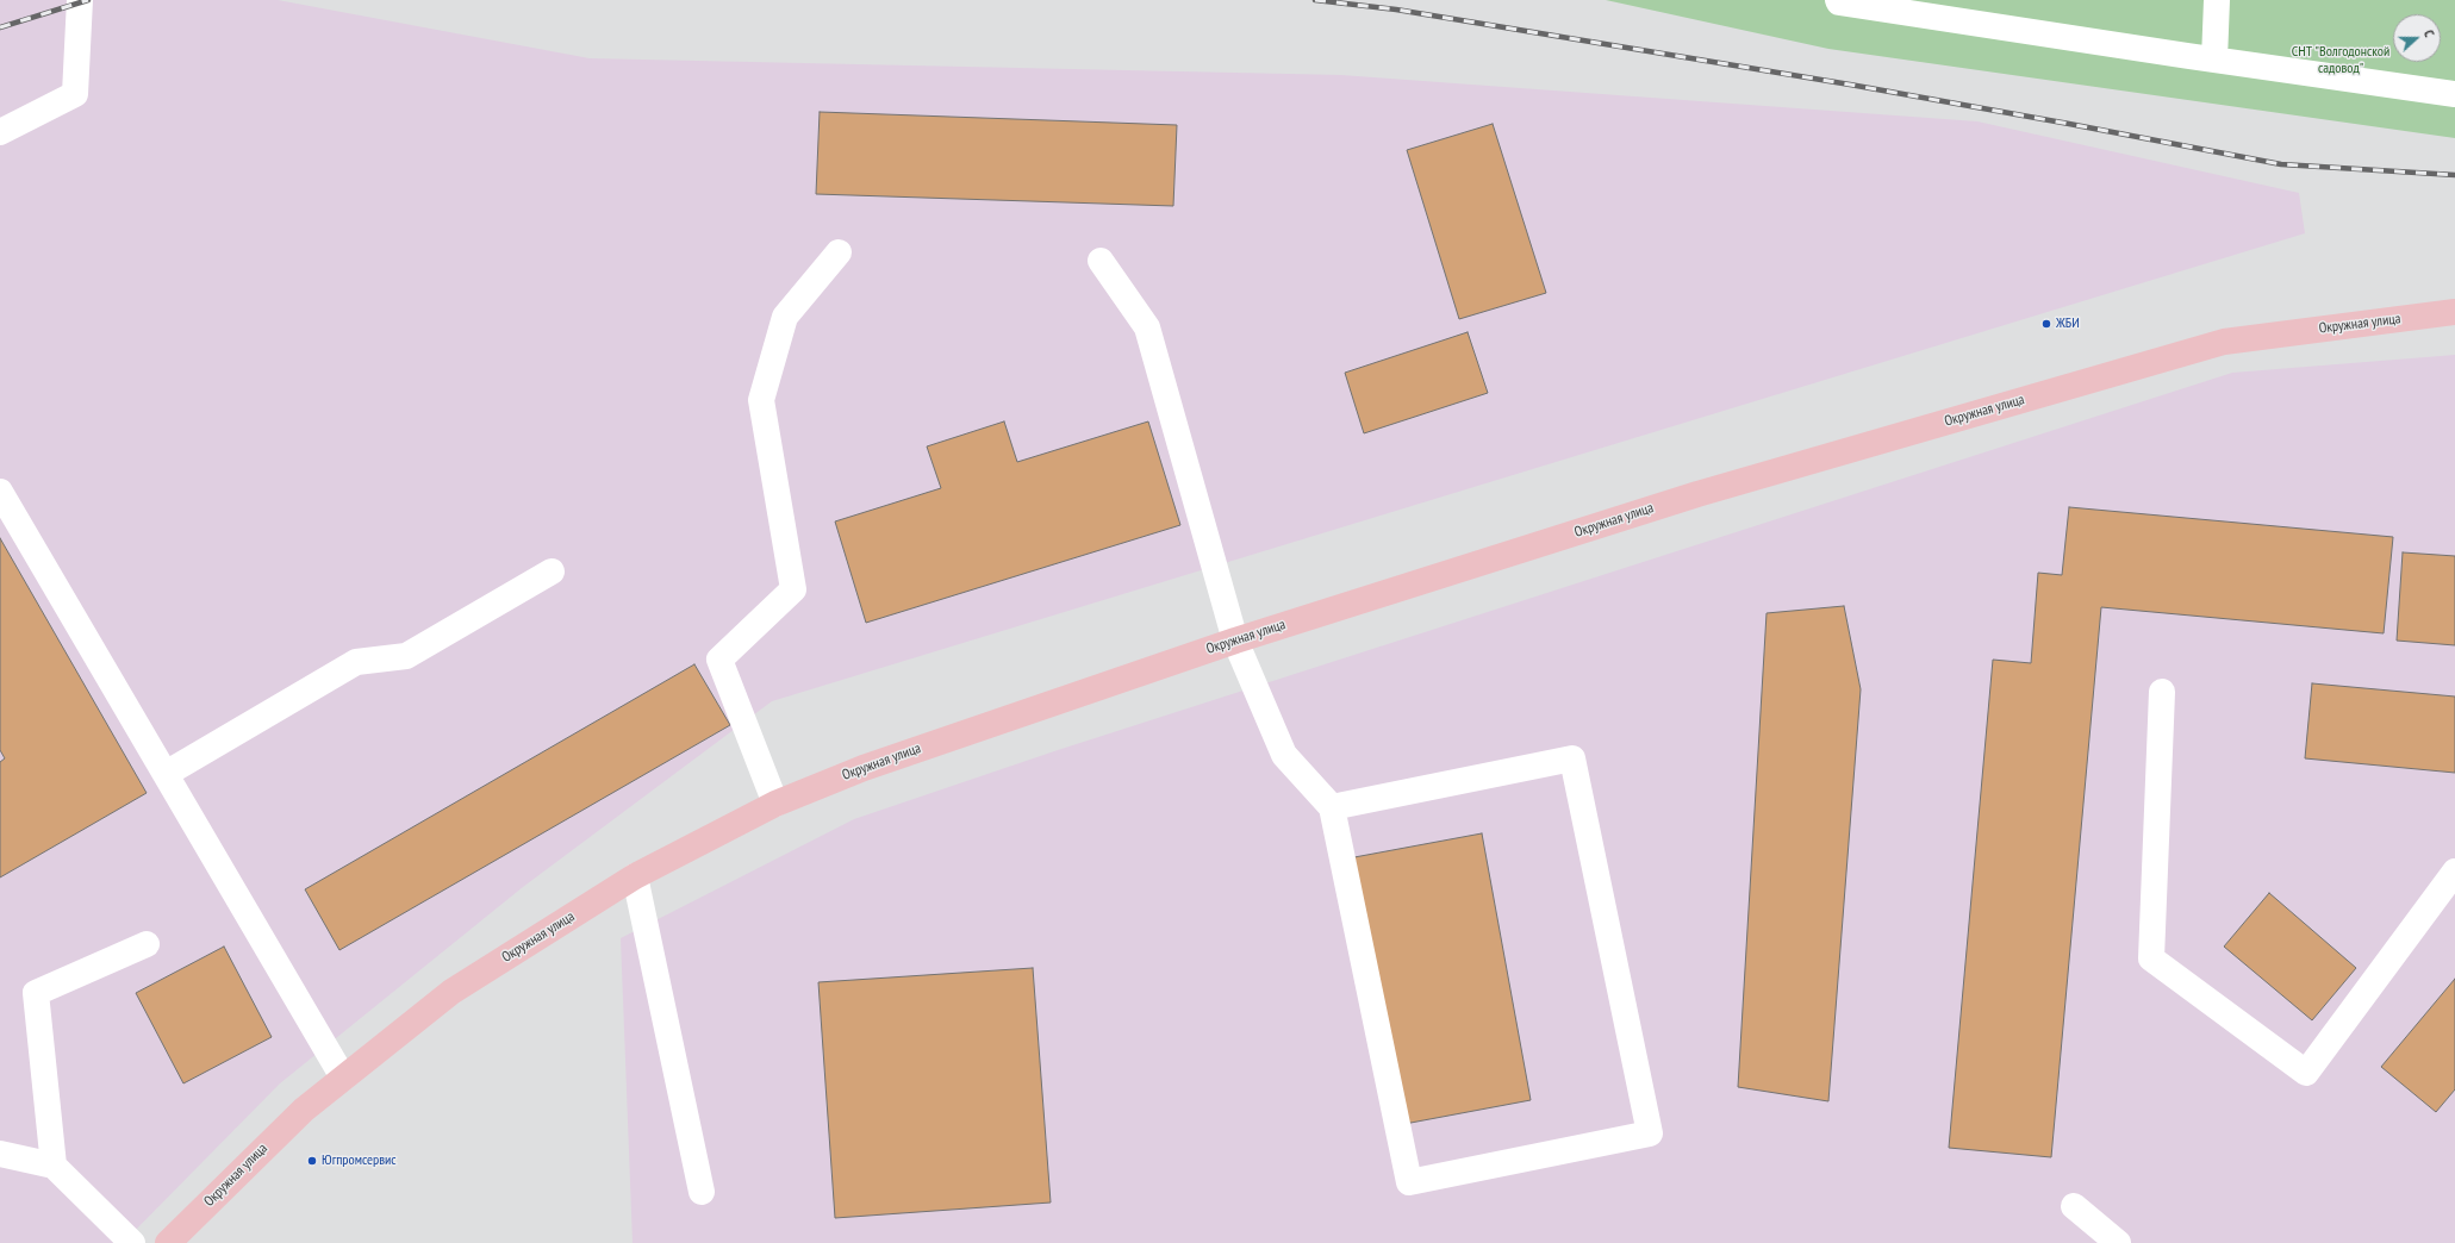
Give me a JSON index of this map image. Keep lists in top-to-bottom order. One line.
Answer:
{"streets":{"main road":["Окружная улица"]},"parks":["СНТ \"Волгодонской садовод\""],"places":["ЖБИ","Югпромсервис"],"north":"right"}
